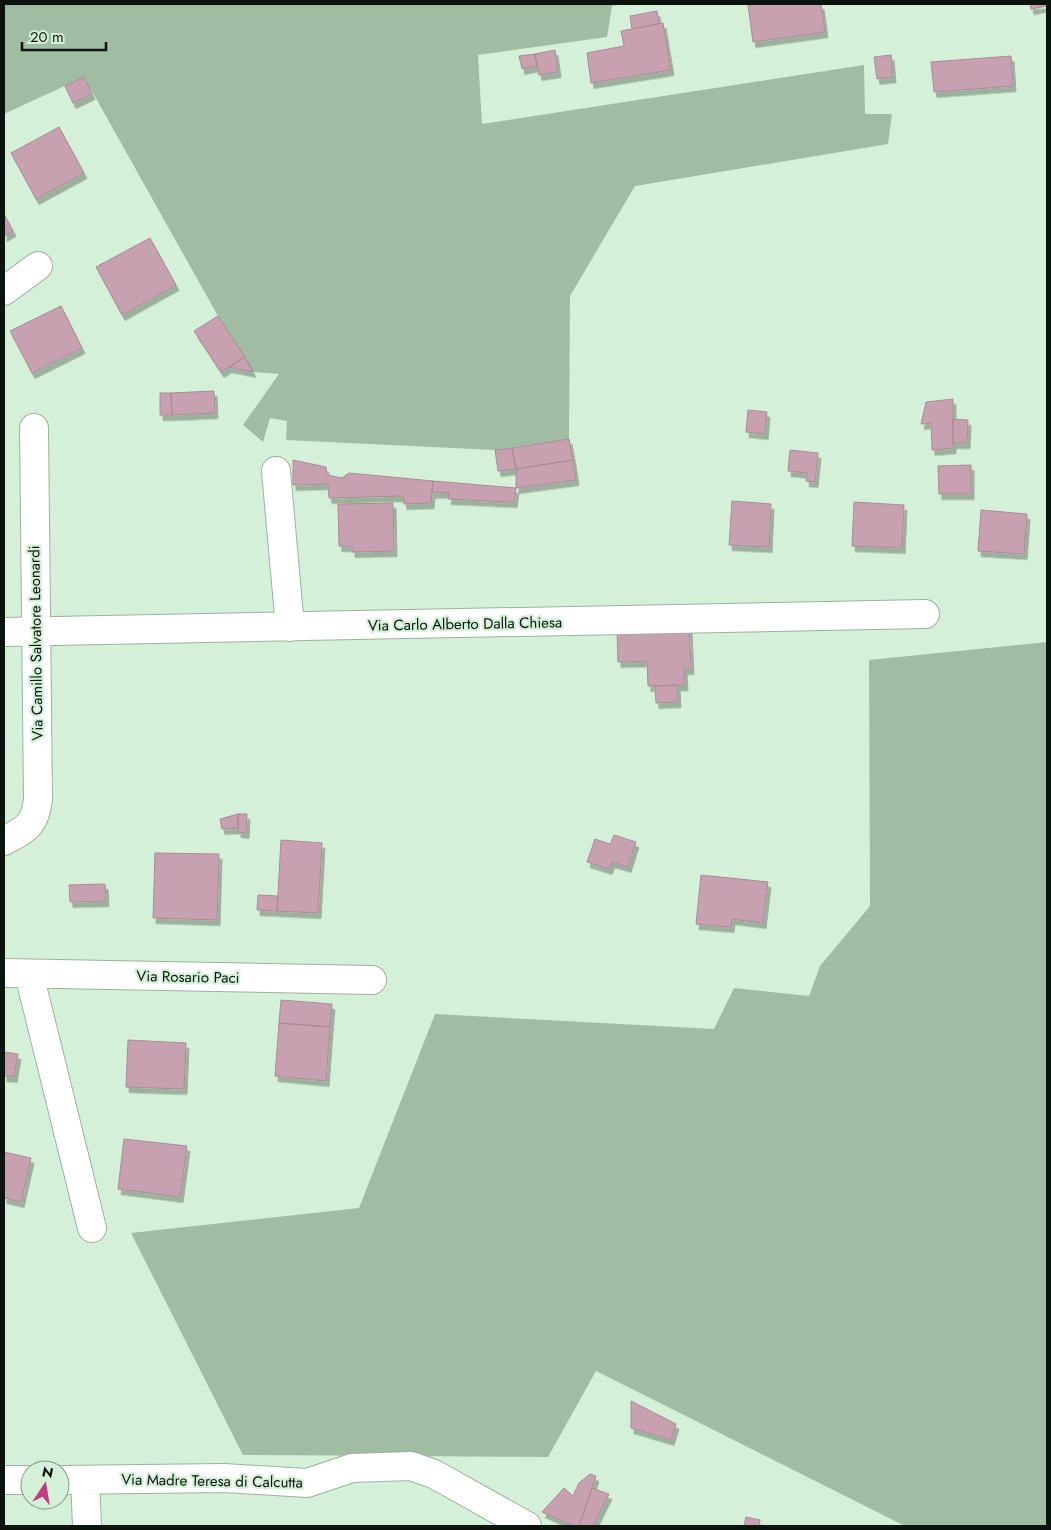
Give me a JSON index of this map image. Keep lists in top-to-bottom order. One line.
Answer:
{"streets":{"street":["Via Carlo Alberto Dalla Chiesa","Via Camillo Salvatore Leonardi","Via Rosario Paci","Via Madre Teresa di Calcutta"]},"crossings":[["Via Carlo Alberto Dalla Chiesa","Via Camillo Salvatore Leonardi"]],"scale_bar":"20 m","north":"top"}
